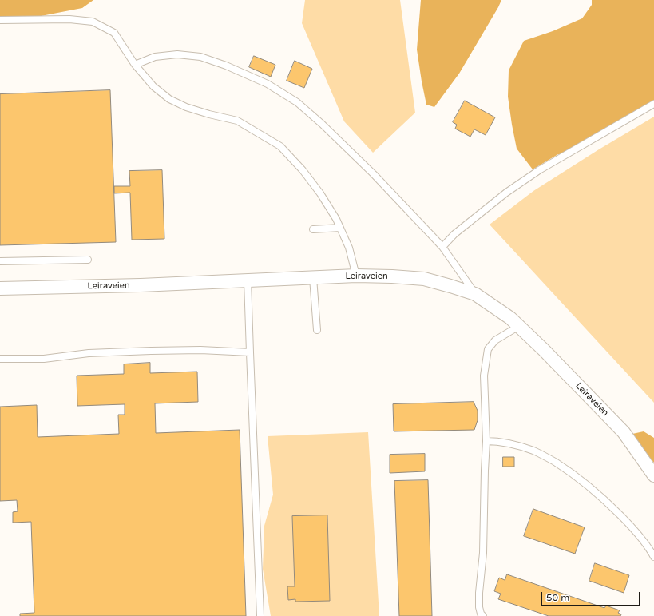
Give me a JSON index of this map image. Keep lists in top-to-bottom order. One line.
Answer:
{"streets":{"street":["Leiraveien"]},"scale_bar":"50 m"}
